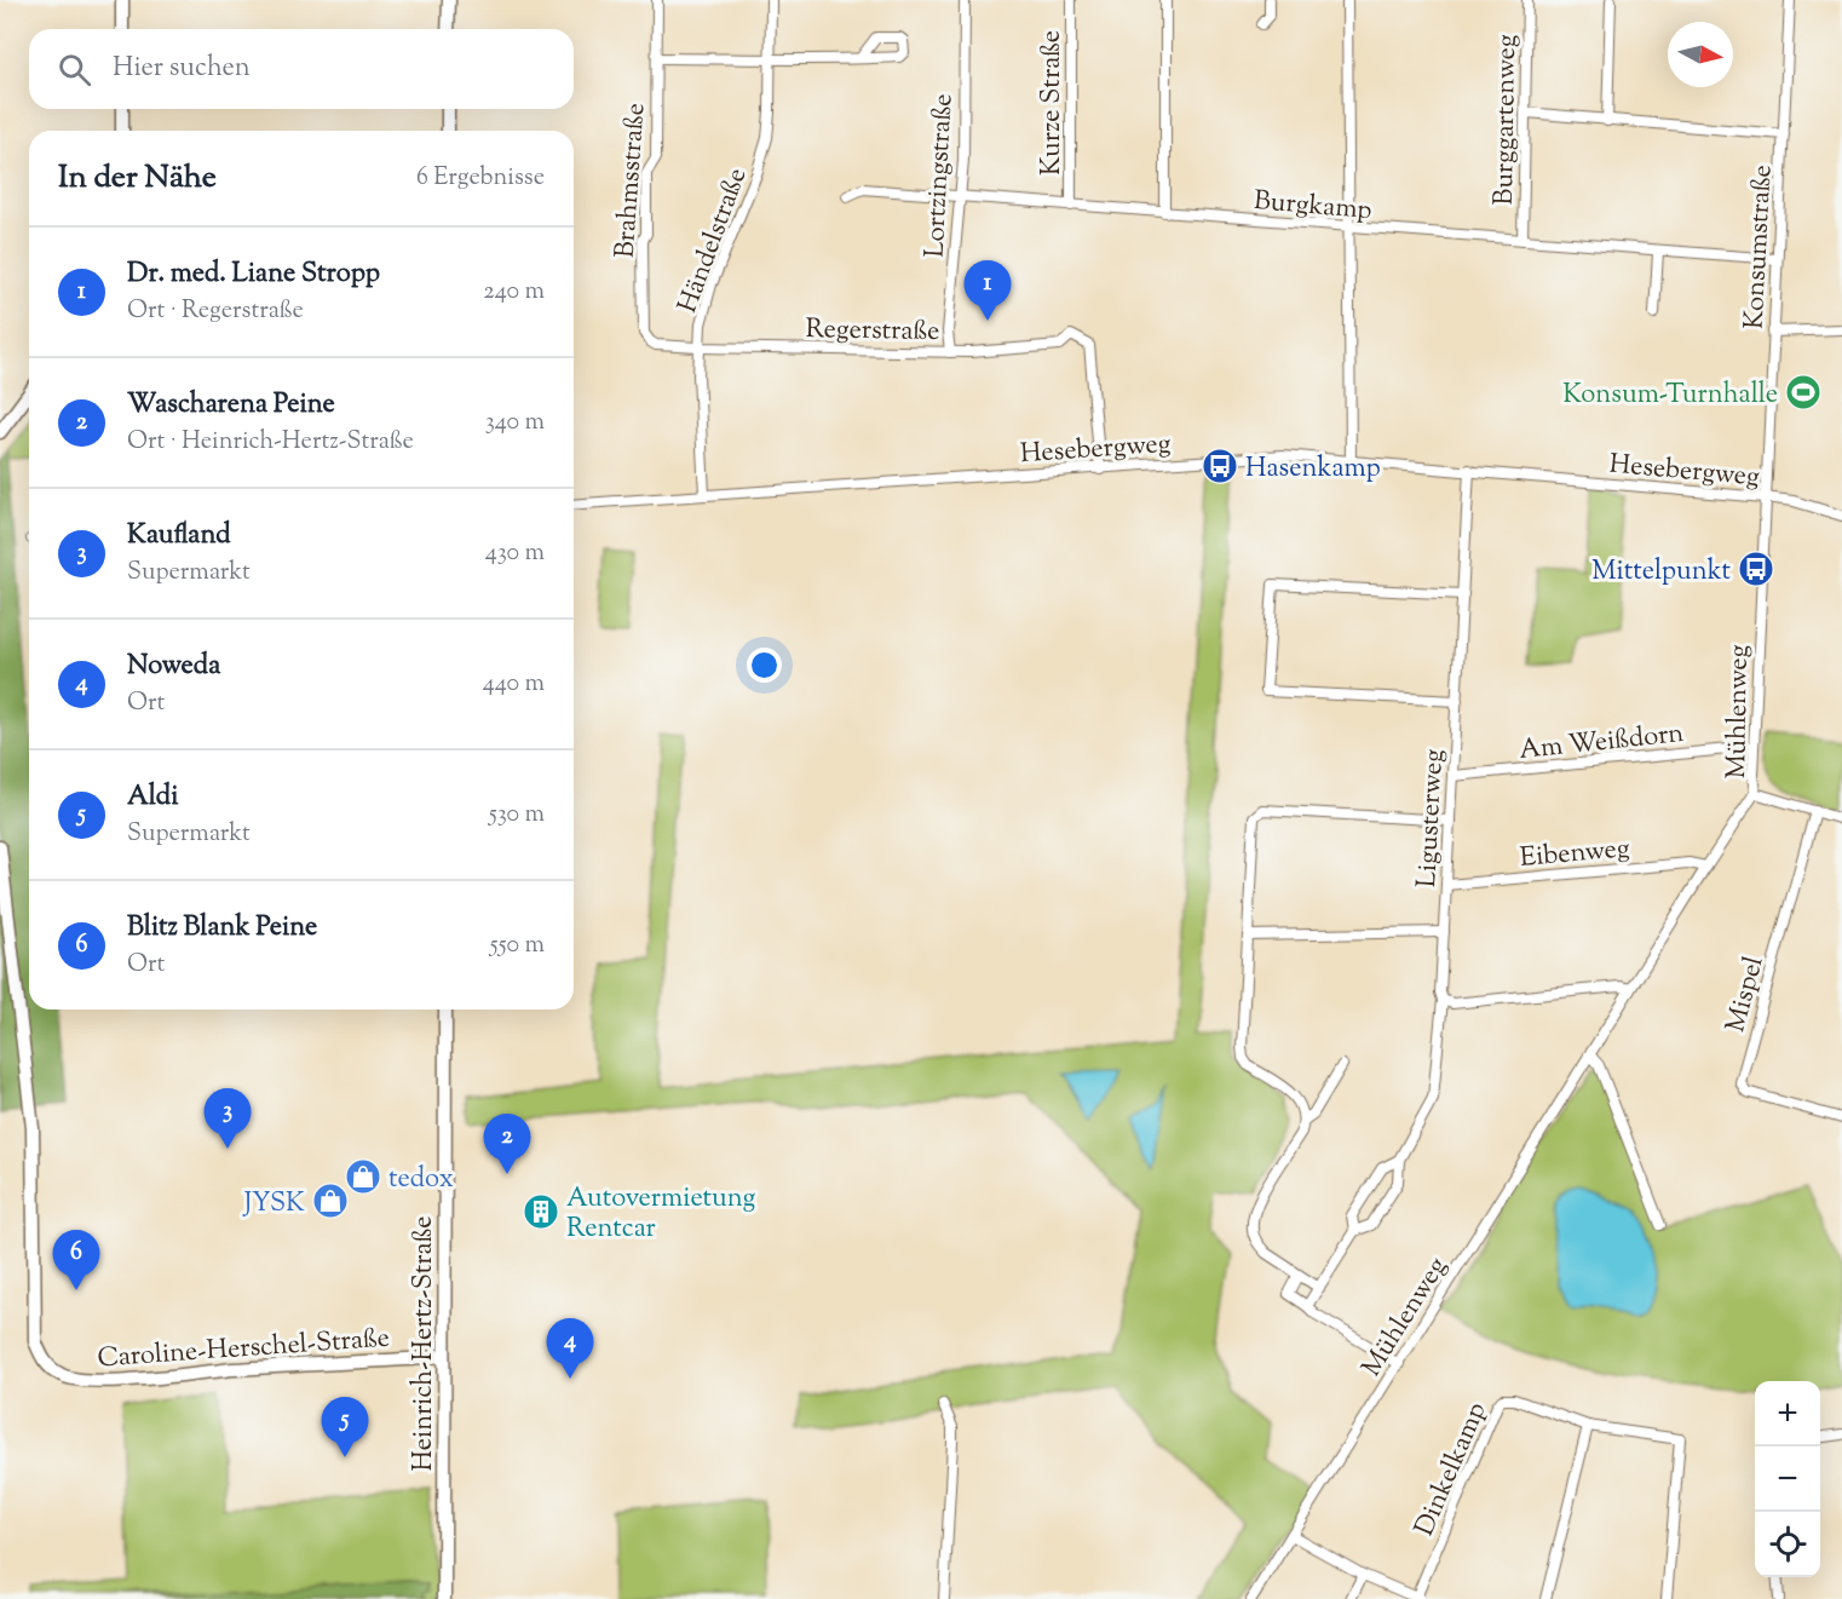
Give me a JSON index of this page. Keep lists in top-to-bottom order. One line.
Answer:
{"streets":{"street":["Kurze Straße","Burggartenweg","Lortzingstraße","Brahmsstraße","Burgkamp","Händelstraße","Konsumstraße","Regerstraße","Hesebergweg","Mühlenweg","Am Weißdorn","Ligusterweg","Eibenweg","Mispel","Heinrich-Hertz-Straße","Caroline-Herschel-Straße","Dinkelkamp"]},"crossings":[["Kurze Straße","Burgkamp"],["Burggartenweg","Burgkamp"],["Lortzingstraße","Burgkamp"],["Lortzingstraße","Regerstraße"],["Brahmsstraße","Händelstraße"],["Brahmsstraße","Regerstraße"],["Burgkamp","Konsumstraße"],["Händelstraße","Regerstraße"],["Händelstraße","Hesebergweg"],["Konsumstraße","Hesebergweg"],["Konsumstraße","Mühlenweg"],["Regerstraße","Hesebergweg"],["Hesebergweg","Mühlenweg"],["Hesebergweg","Ligusterweg"],["Mühlenweg","Am Weißdorn"],["Mühlenweg","Eibenweg"],["Am Weißdorn","Ligusterweg"],["Ligusterweg","Eibenweg"],["Heinrich-Hertz-Straße","Caroline-Herschel-Straße"]],"places":{"sports":["Konsum-Turnhalle"],"bus stop":["Hasenkamp","Mittelpunkt"],"shop":["tedox","JYSK"],"building":["Autovermietung Rentcar"]},"north":"right","page":{"search":"Hier suchen","heading":["In der Nähe","6 Ergebnisse"],"list":[{"mark":"1","name":"Dr. med. Liane Stropp","note":"Ort · Regerstraße","value":"240 m"},{"mark":"2","name":"Wascharena Peine","note":"Ort · Heinrich-Hertz-Straße","value":"340 m"},{"mark":"3","name":"Kaufland","note":"Supermarkt","value":"430 m"},{"mark":"4","name":"Noweda","note":"Ort","value":"440 m"},{"mark":"5","name":"Aldi","note":"Supermarkt","value":"530 m"},{"mark":"6","name":"Blitz Blank Peine","note":"Ort","value":"550 m"}],"pins":["1","3","2","6","4","5"],"map_buttons":["+","−"]}}
